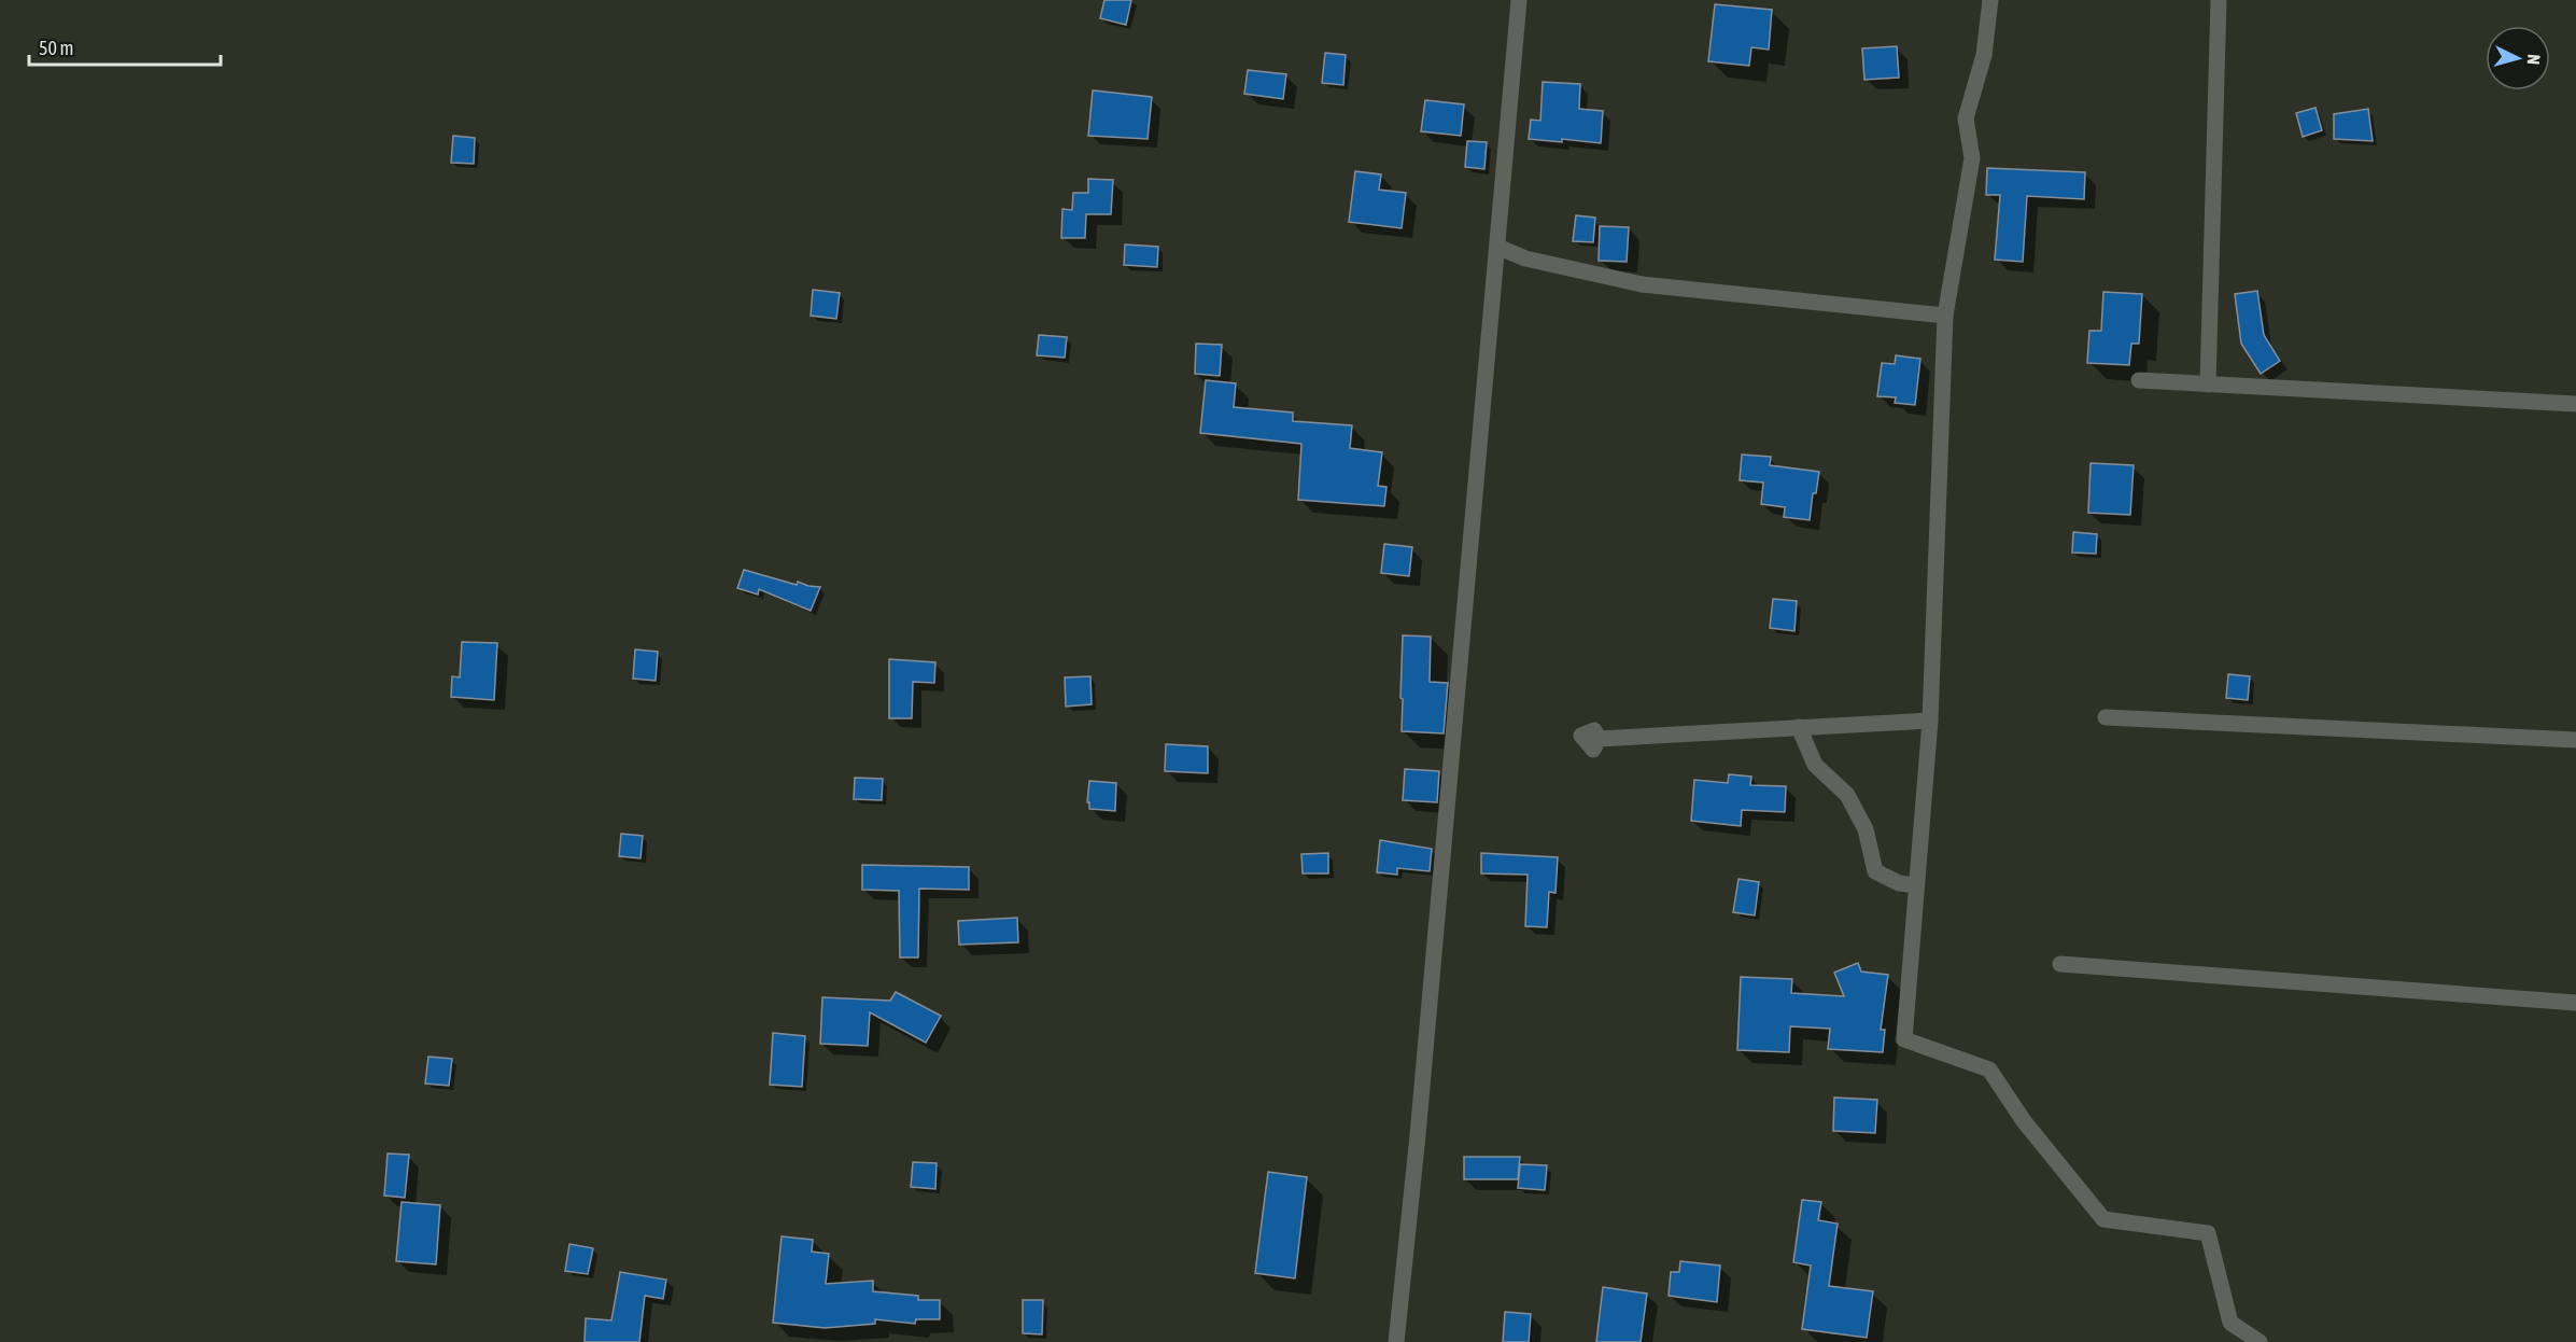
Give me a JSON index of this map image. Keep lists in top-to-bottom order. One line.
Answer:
{"scale_bar":"50 m","north":"right"}
